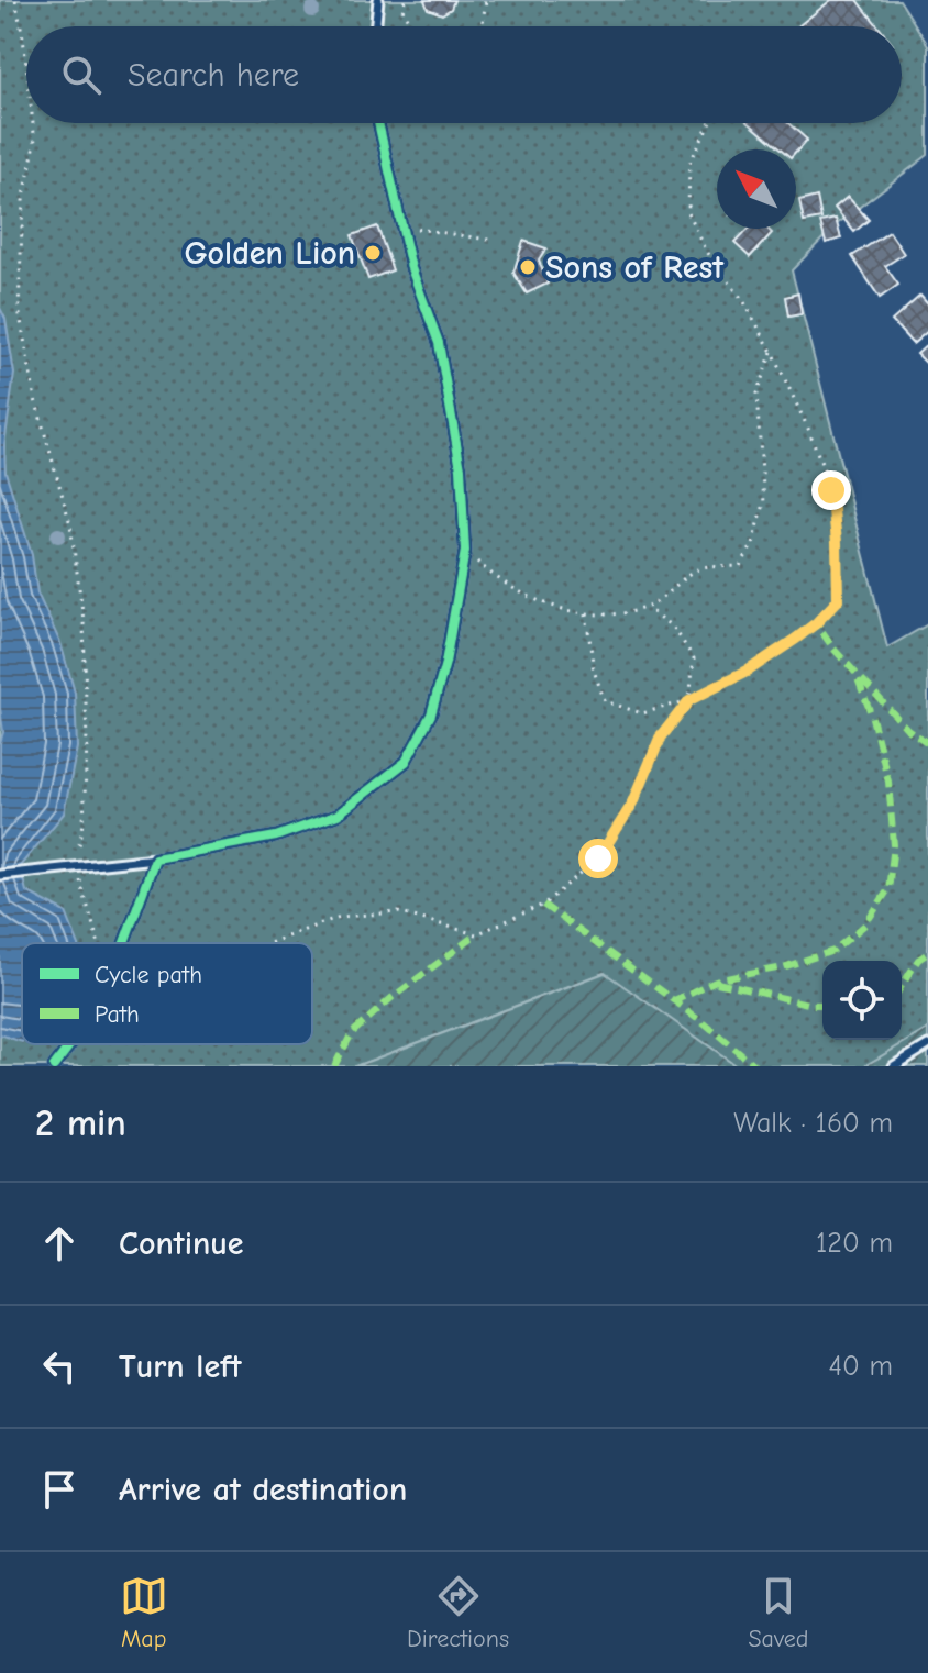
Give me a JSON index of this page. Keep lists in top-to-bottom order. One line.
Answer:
{"places":["Golden Lion","Sons of Rest"],"legend":["Cycle path","Path"],"north":"top left","page":{"search":"Search here","heading":["2 min","Walk · 160 m"],"list":[["Continue","120 m"],["Turn left","40 m"],"Arrive at destination"],"nav":["Map","Directions","Saved"]}}
